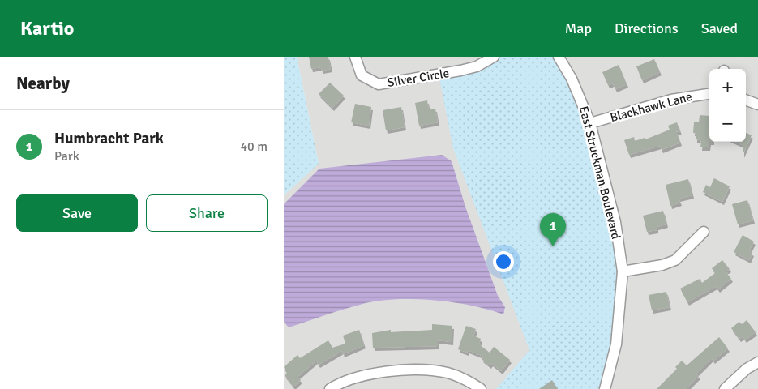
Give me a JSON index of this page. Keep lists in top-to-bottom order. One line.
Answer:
{"streets":{"street":["Silver Circle","Blackhawk Lane","East Struckman Boulevard"]},"crossings":[["Blackhawk Lane","East Struckman Boulevard"]],"page":{"header":"Kartio","nav":["Map","Directions","Saved"],"heading":"Nearby","map_buttons":["+","−"],"list":[{"mark":"1","name":"Humbracht Park","note":"Park","value":"40 m"}],"buttons":["Save","Share"],"pins":"1"}}
